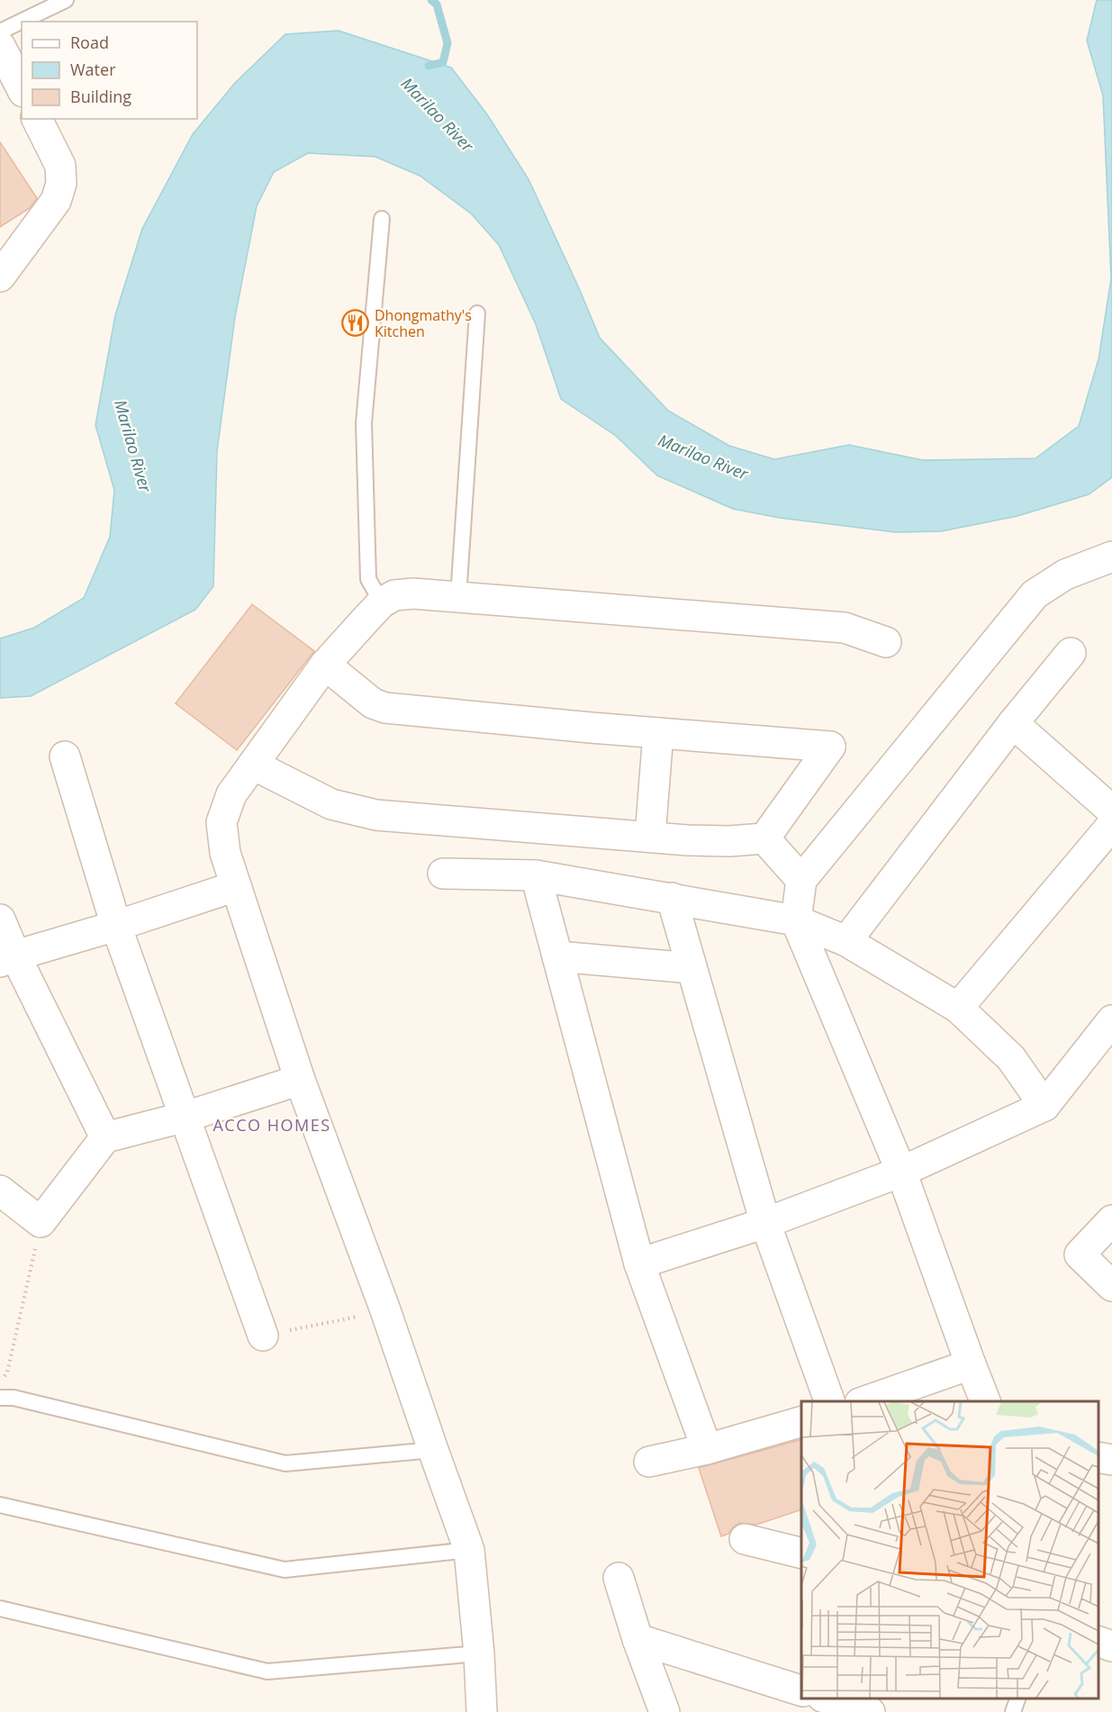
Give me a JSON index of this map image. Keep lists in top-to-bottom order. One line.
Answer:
{"districts":["ACCO HOMES"],"water":["Marilao River"],"places":{"restaurant":["Dhongmathy's Kitchen"]},"legend":["Road","Water","Building"]}
